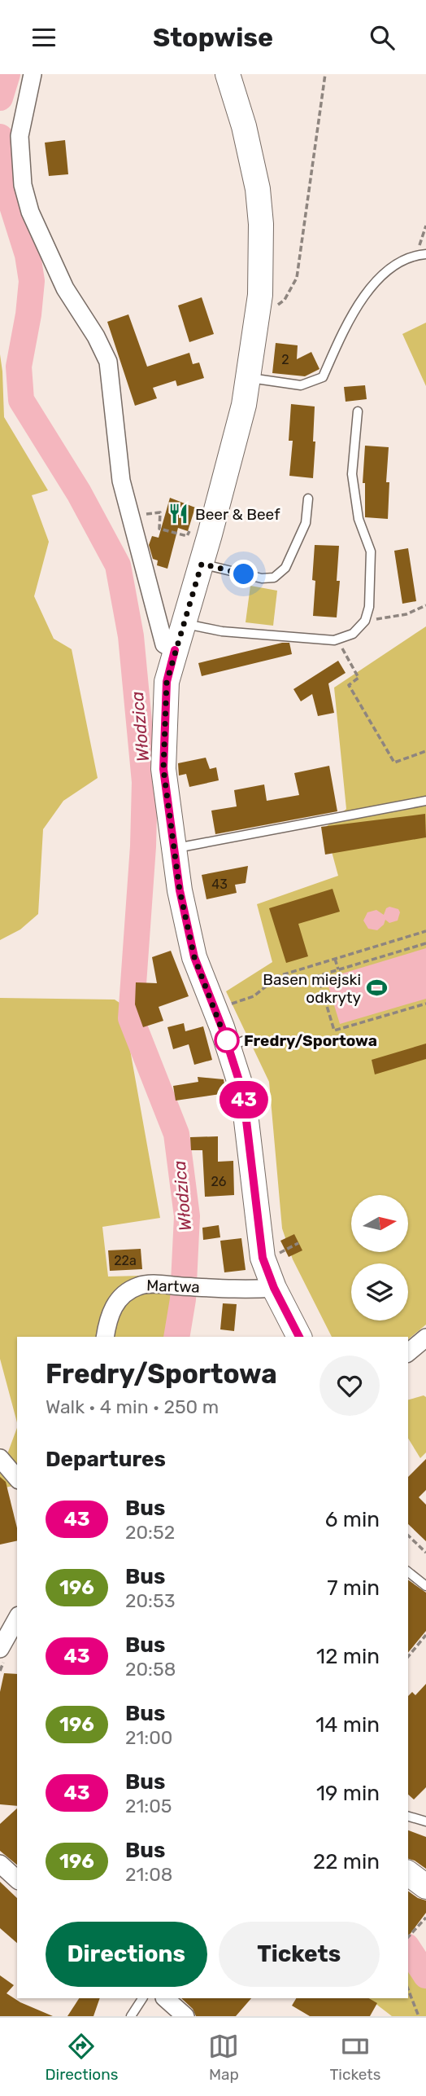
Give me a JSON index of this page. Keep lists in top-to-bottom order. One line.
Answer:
{"streets":{"street":["Martwa"]},"water":["Włodzica"],"places":{"restaurant":["Beer & Beef"],"sports":["Basen miejski odkryty"],"other":["Fredry/Sportowa"]},"lines":["bus line 43"],"house_numbers":["2","43","26","22a"],"north":"right","page":{"header":"Stopwise","on_map":"43","heading":[["Fredry/Sportowa","Walk · 4 min · 250 m"],"Departures"],"list":[{"mark":"43","name":"Bus","note":"20:52","value":"6 min"},{"mark":"196","name":"Bus","note":"20:53","value":"7 min"},{"mark":"43","name":"Bus","note":"20:58","value":"12 min"},{"mark":"196","name":"Bus","note":"21:00","value":"14 min"},{"mark":"43","name":"Bus","note":"21:05","value":"19 min"},{"mark":"196","name":"Bus","note":"21:08","value":"22 min"}],"buttons":["Directions","Tickets"],"tabs":["Directions","Map","Tickets"]}}
